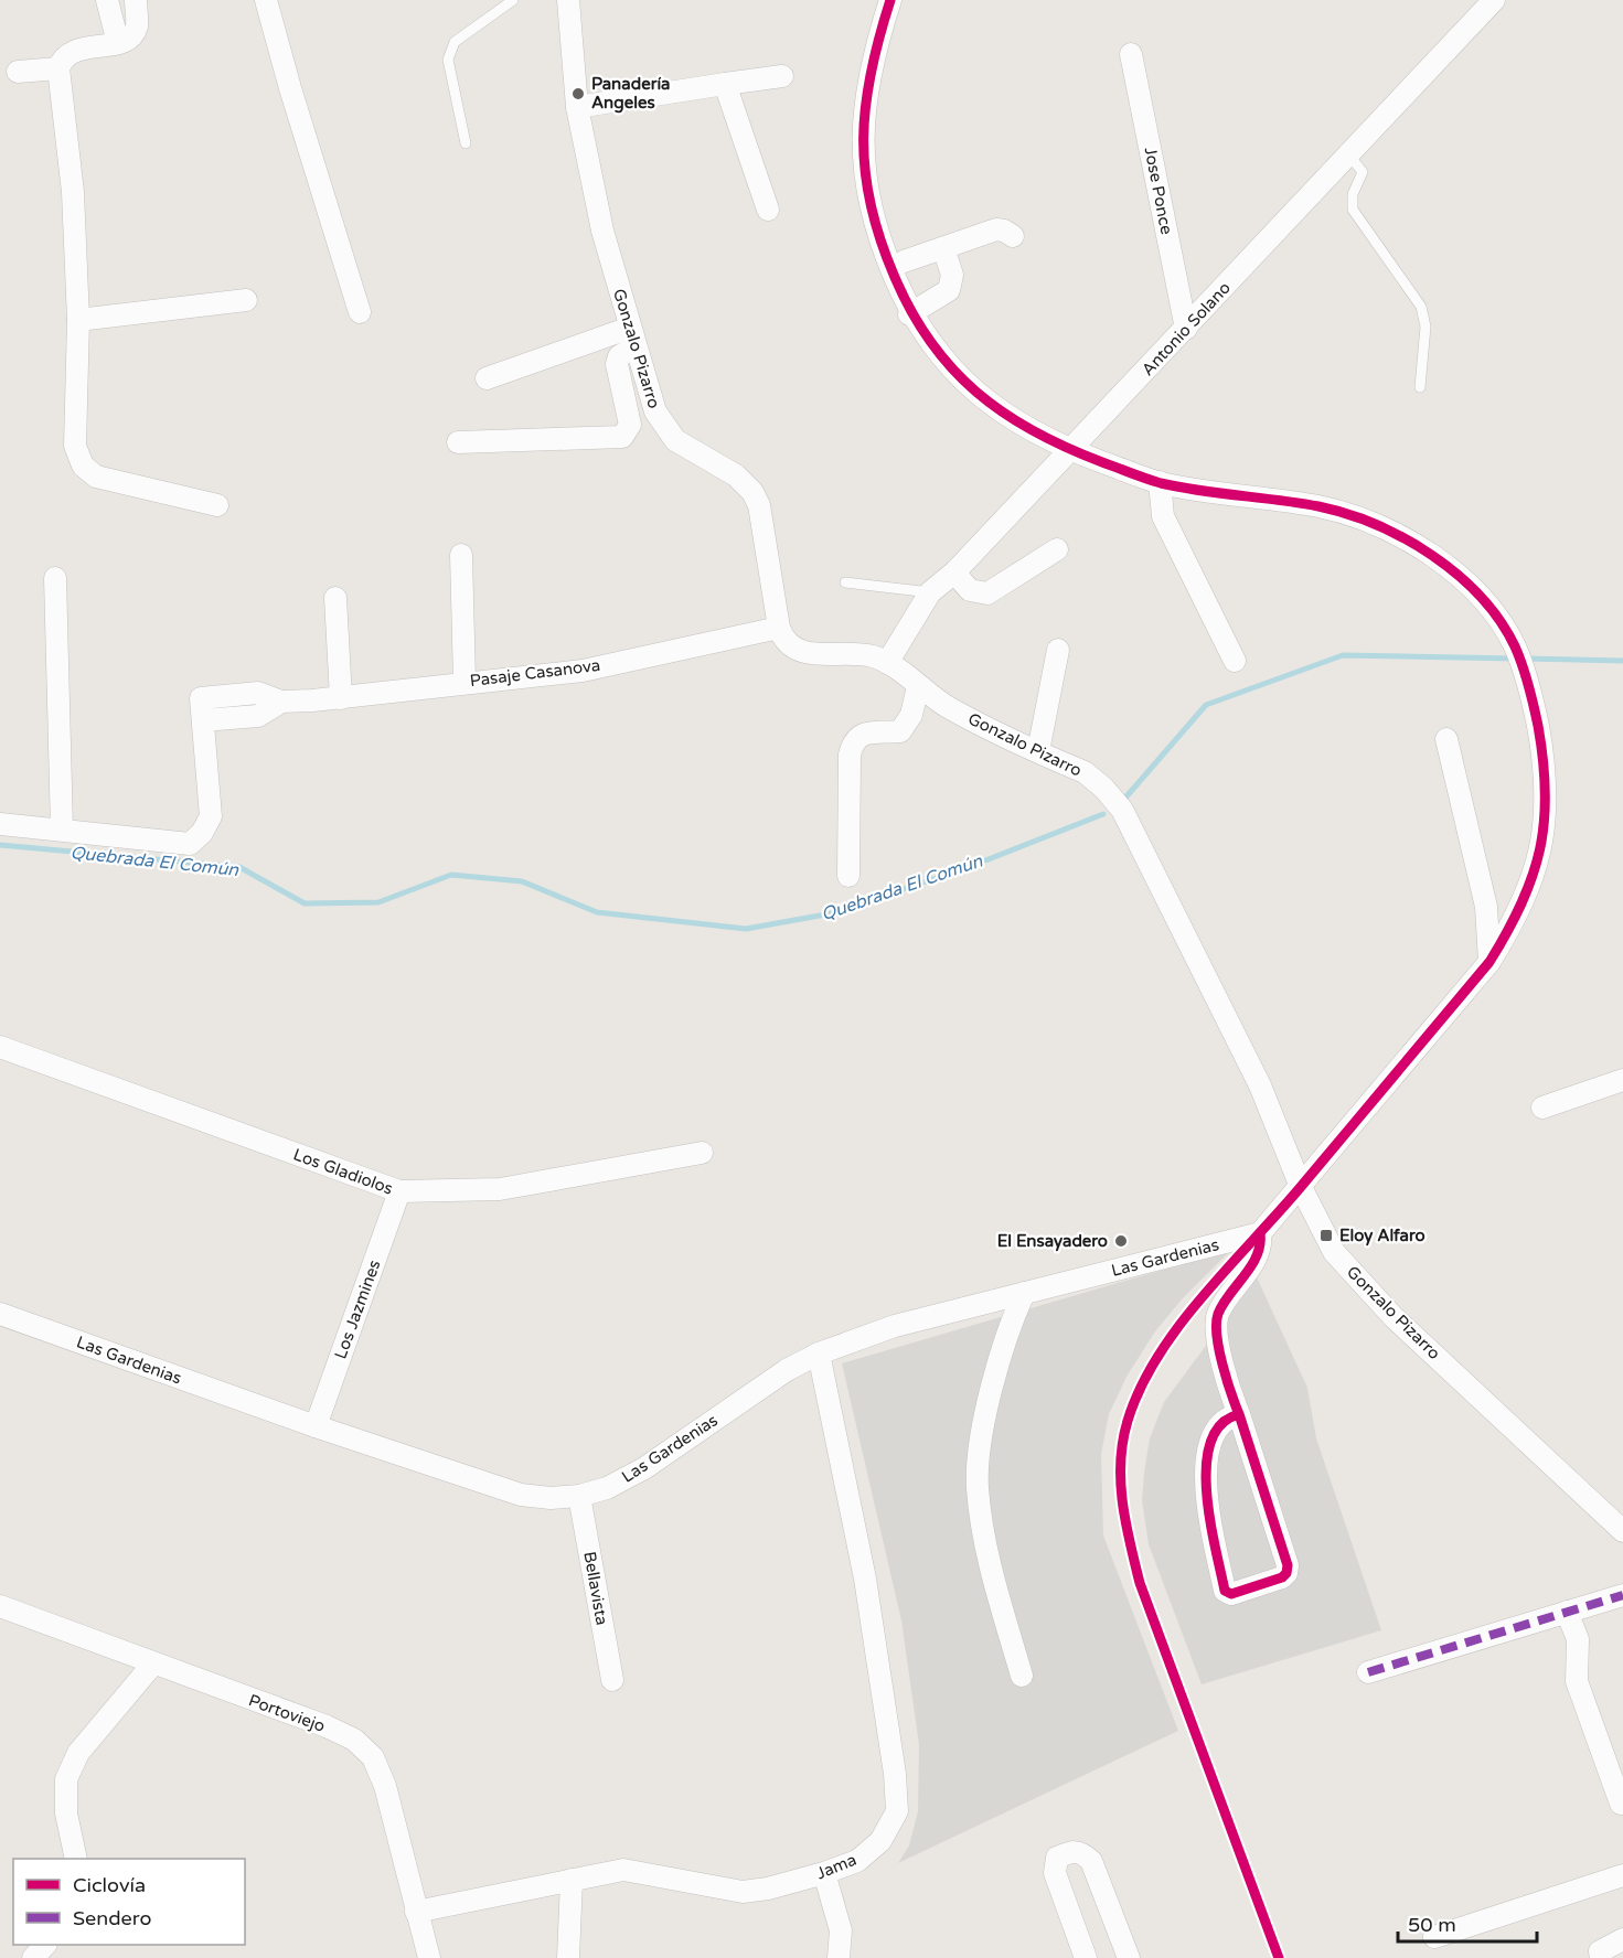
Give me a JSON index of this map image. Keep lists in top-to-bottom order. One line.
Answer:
{"streets":{"street":["Jose Ponce","Antonio Solano","Gonzalo Pizarro","Pasaje Casanova","Los Gladiolos","Las Gardenias","Los Jazmines","Bellavista","Portoviejo","Jama"]},"crossings":[["Jose Ponce","Antonio Solano"],["Antonio Solano","Gonzalo Pizarro"],["Gonzalo Pizarro","Pasaje Casanova"],["Los Gladiolos","Los Jazmines"],["Las Gardenias","Los Jazmines"],["Las Gardenias","Bellavista"],["Las Gardenias","Jama"],["Portoviejo","Jama"]],"water":["Quebrada El Común"],"places":{"other":["Panadería Angeles","El Ensayadero"],"transit":["Eloy Alfaro"]},"legend":["Ciclovía","Sendero"],"scale_bar":"50 m"}
